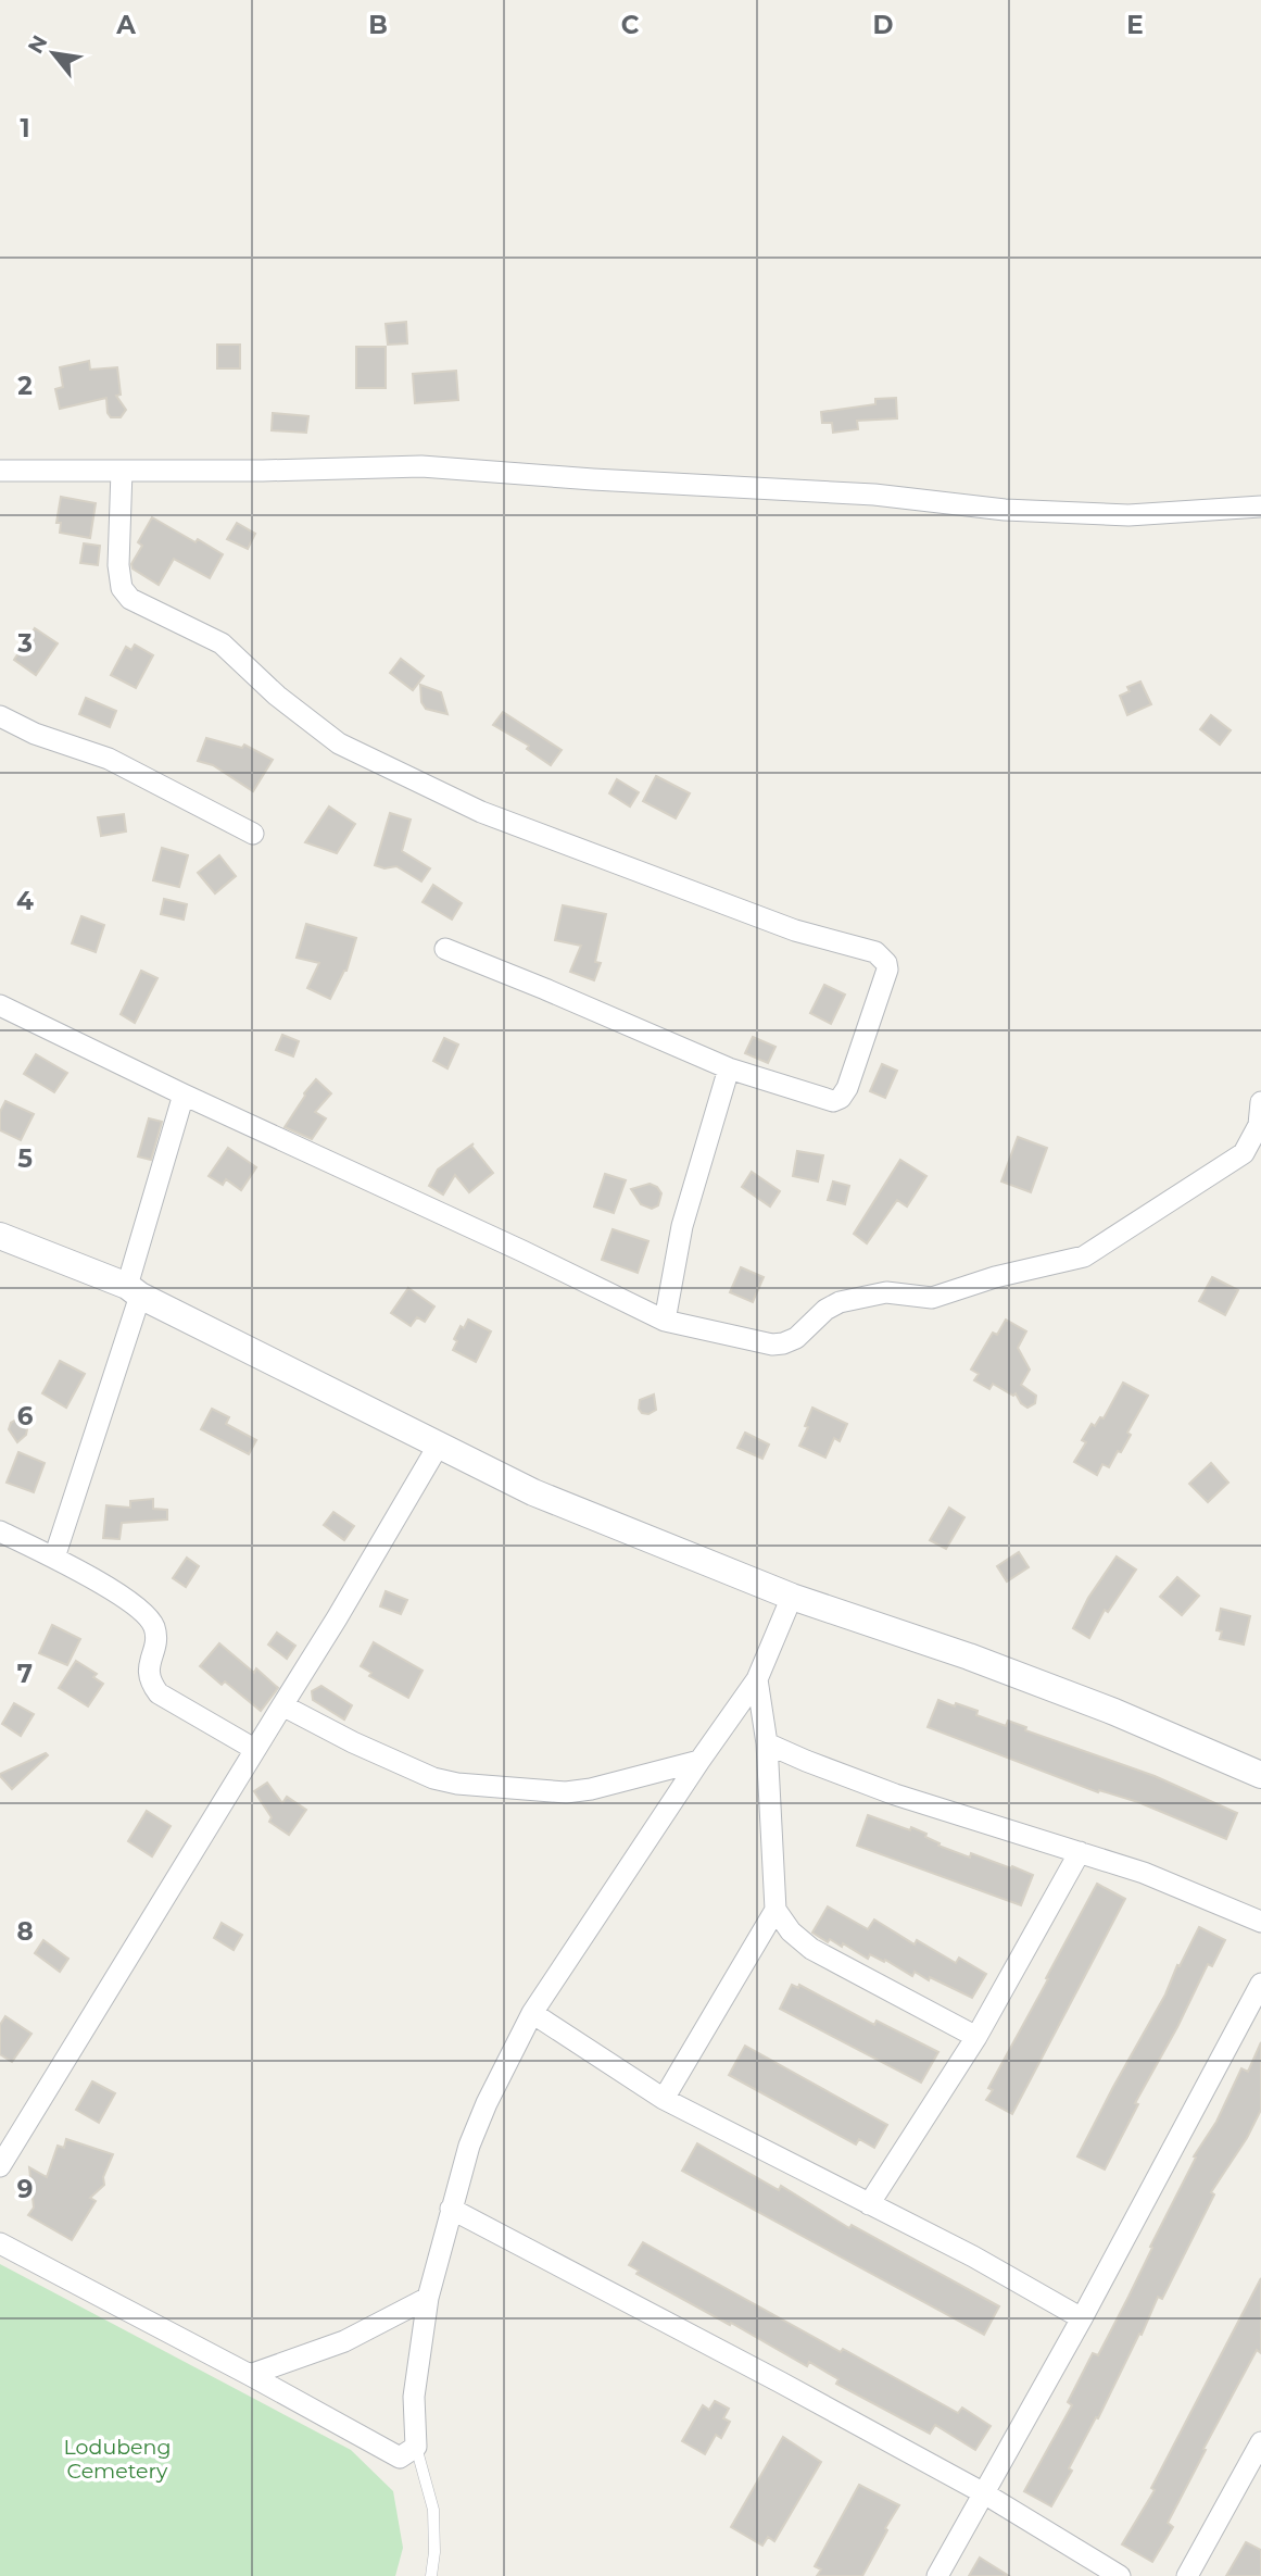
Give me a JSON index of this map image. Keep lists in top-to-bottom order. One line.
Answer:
{"parks":["Lodubeng Cemetery"],"north":"top left","grid":{"columns":["A","B","C","D","E"],"rows":["1","2","3","4","5","6","7","8","9"]}}
